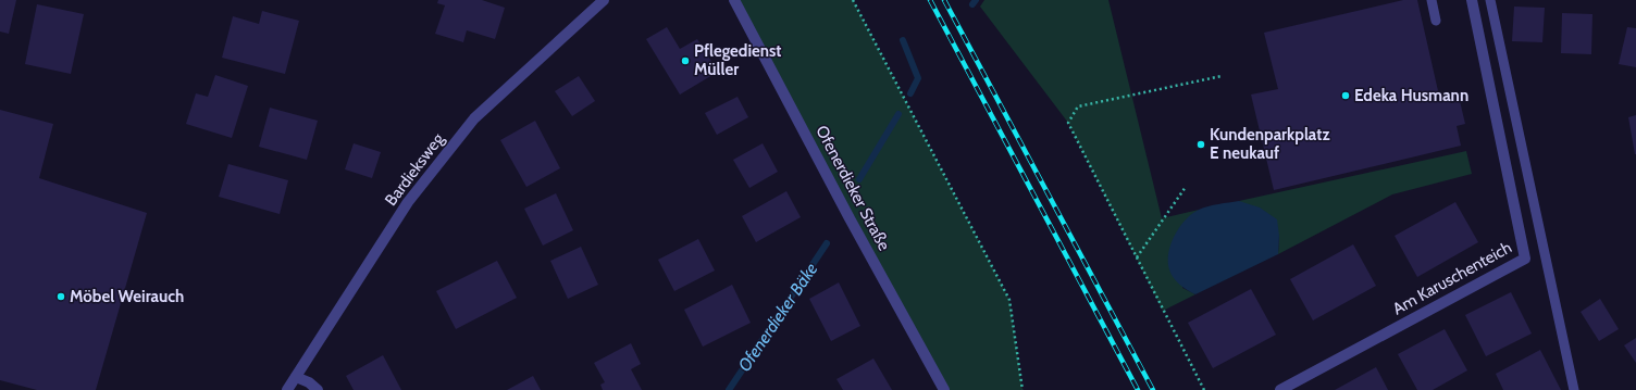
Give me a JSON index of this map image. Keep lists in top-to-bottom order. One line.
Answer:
{"streets":{"street":["Bardieksweg","Ofenerdieker Straße","Am Karuschenteich"]},"water":["Ofenerdieker Bäke"],"places":["Pflegedienst Müller","Edeka Husmann","Kundenparkplatz E neukauf","Möbel Weirauch"]}
